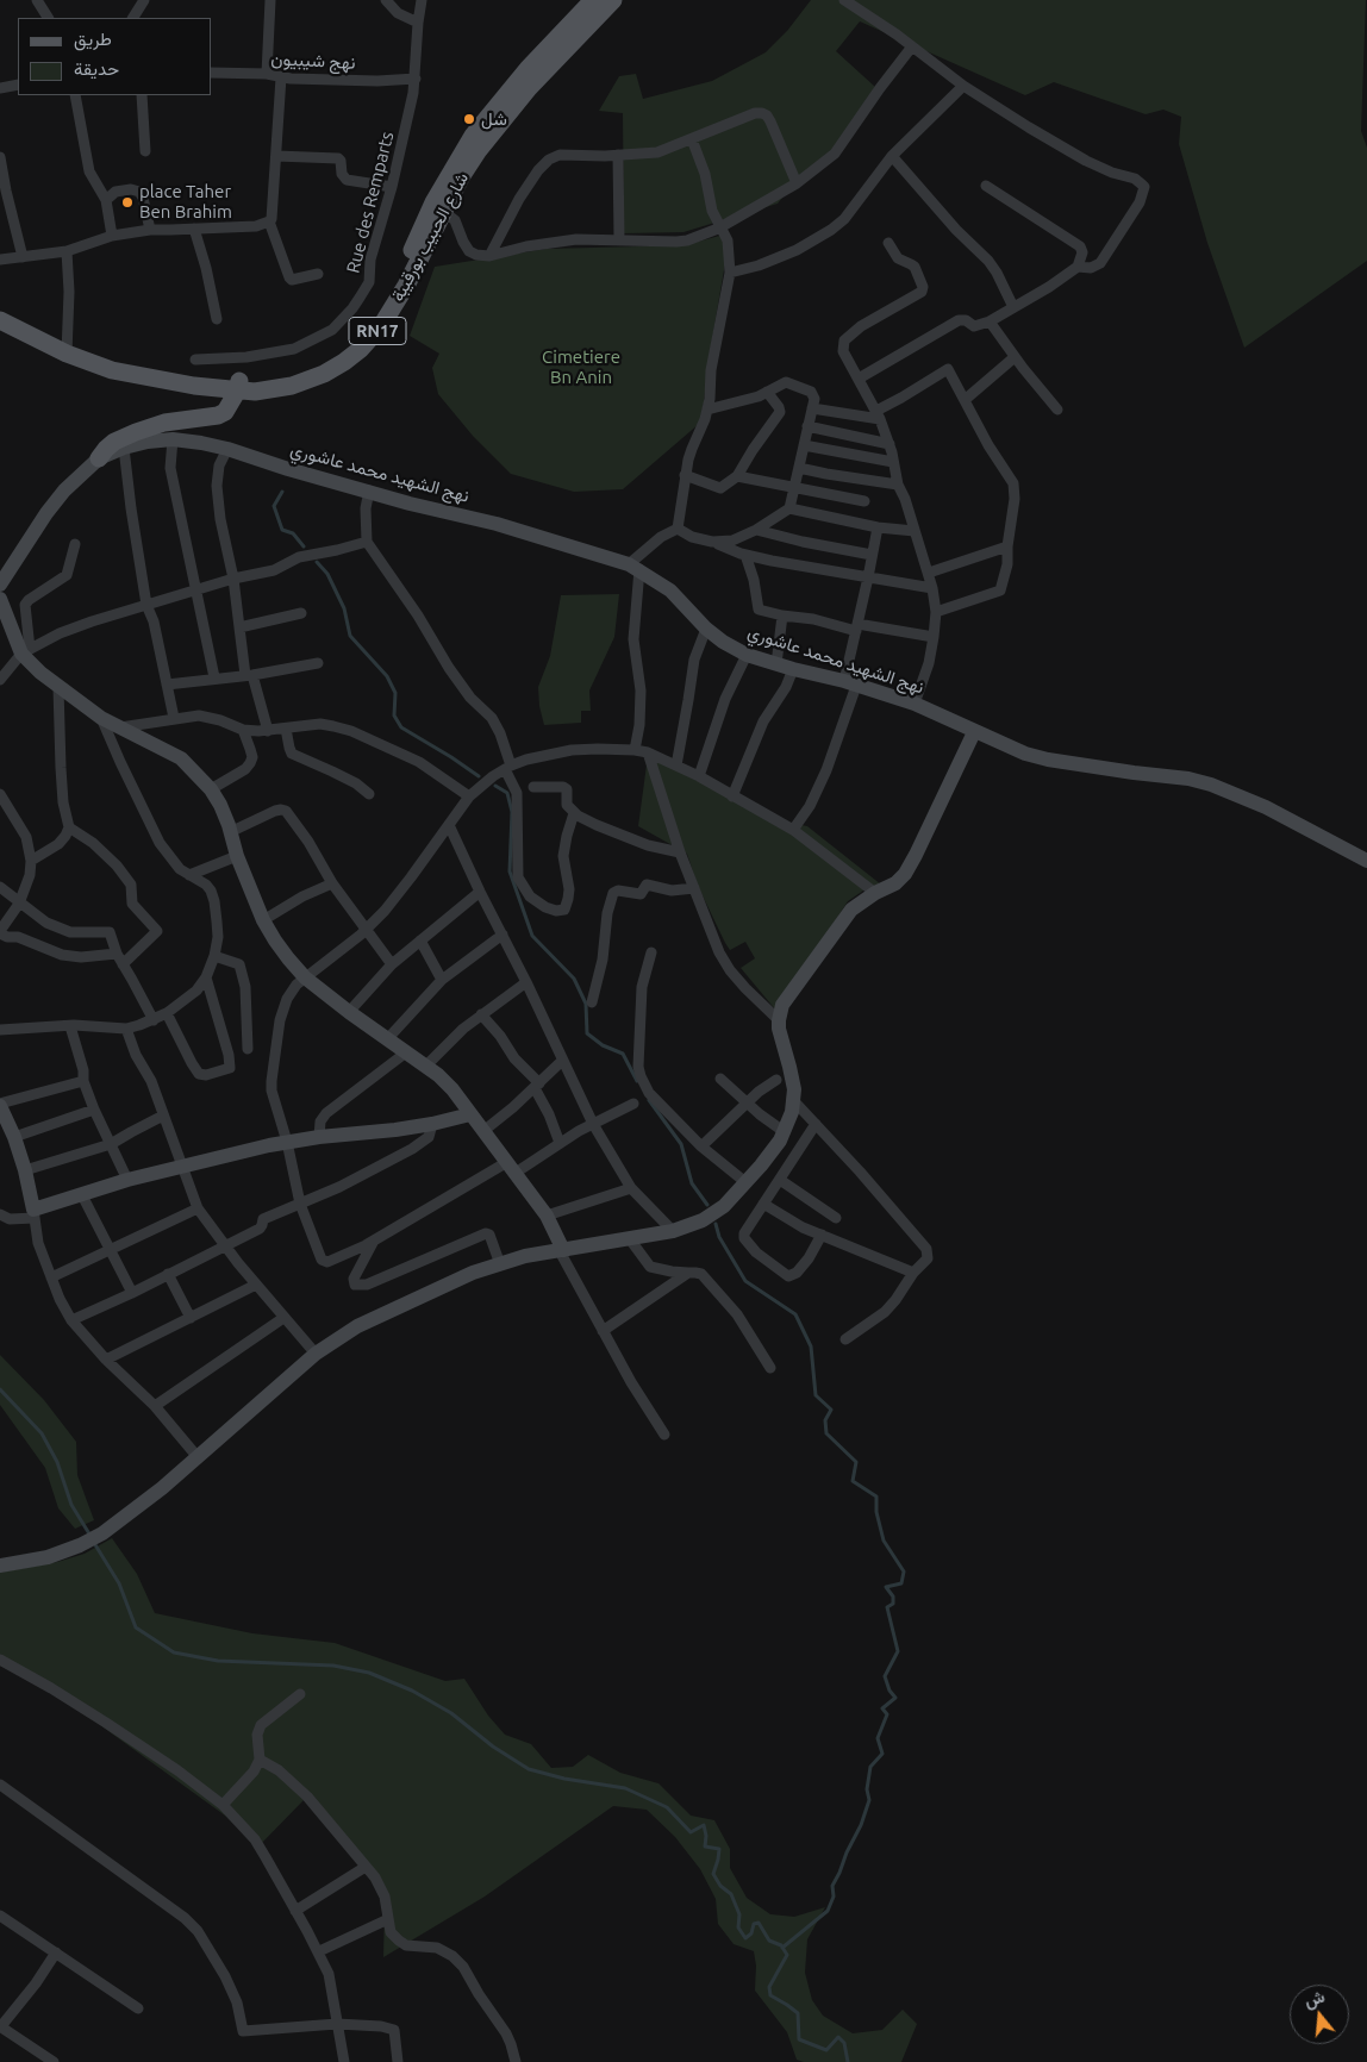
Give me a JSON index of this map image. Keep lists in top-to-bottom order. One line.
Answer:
{"streets":{"main road":["شارع الحبيب بورقيبة","RN17"],"street":["نهج شيبيون","Rue des Remparts","نهج الشهيد محمد عاشوري"]},"crossings":[["نهج شيبيون","Rue des Remparts"]],"parks":["Cimetiere Bn Anin"],"places":["شل","place Taher Ben Brahim"],"legend":["طريق","حديقة"],"north":"top"}
